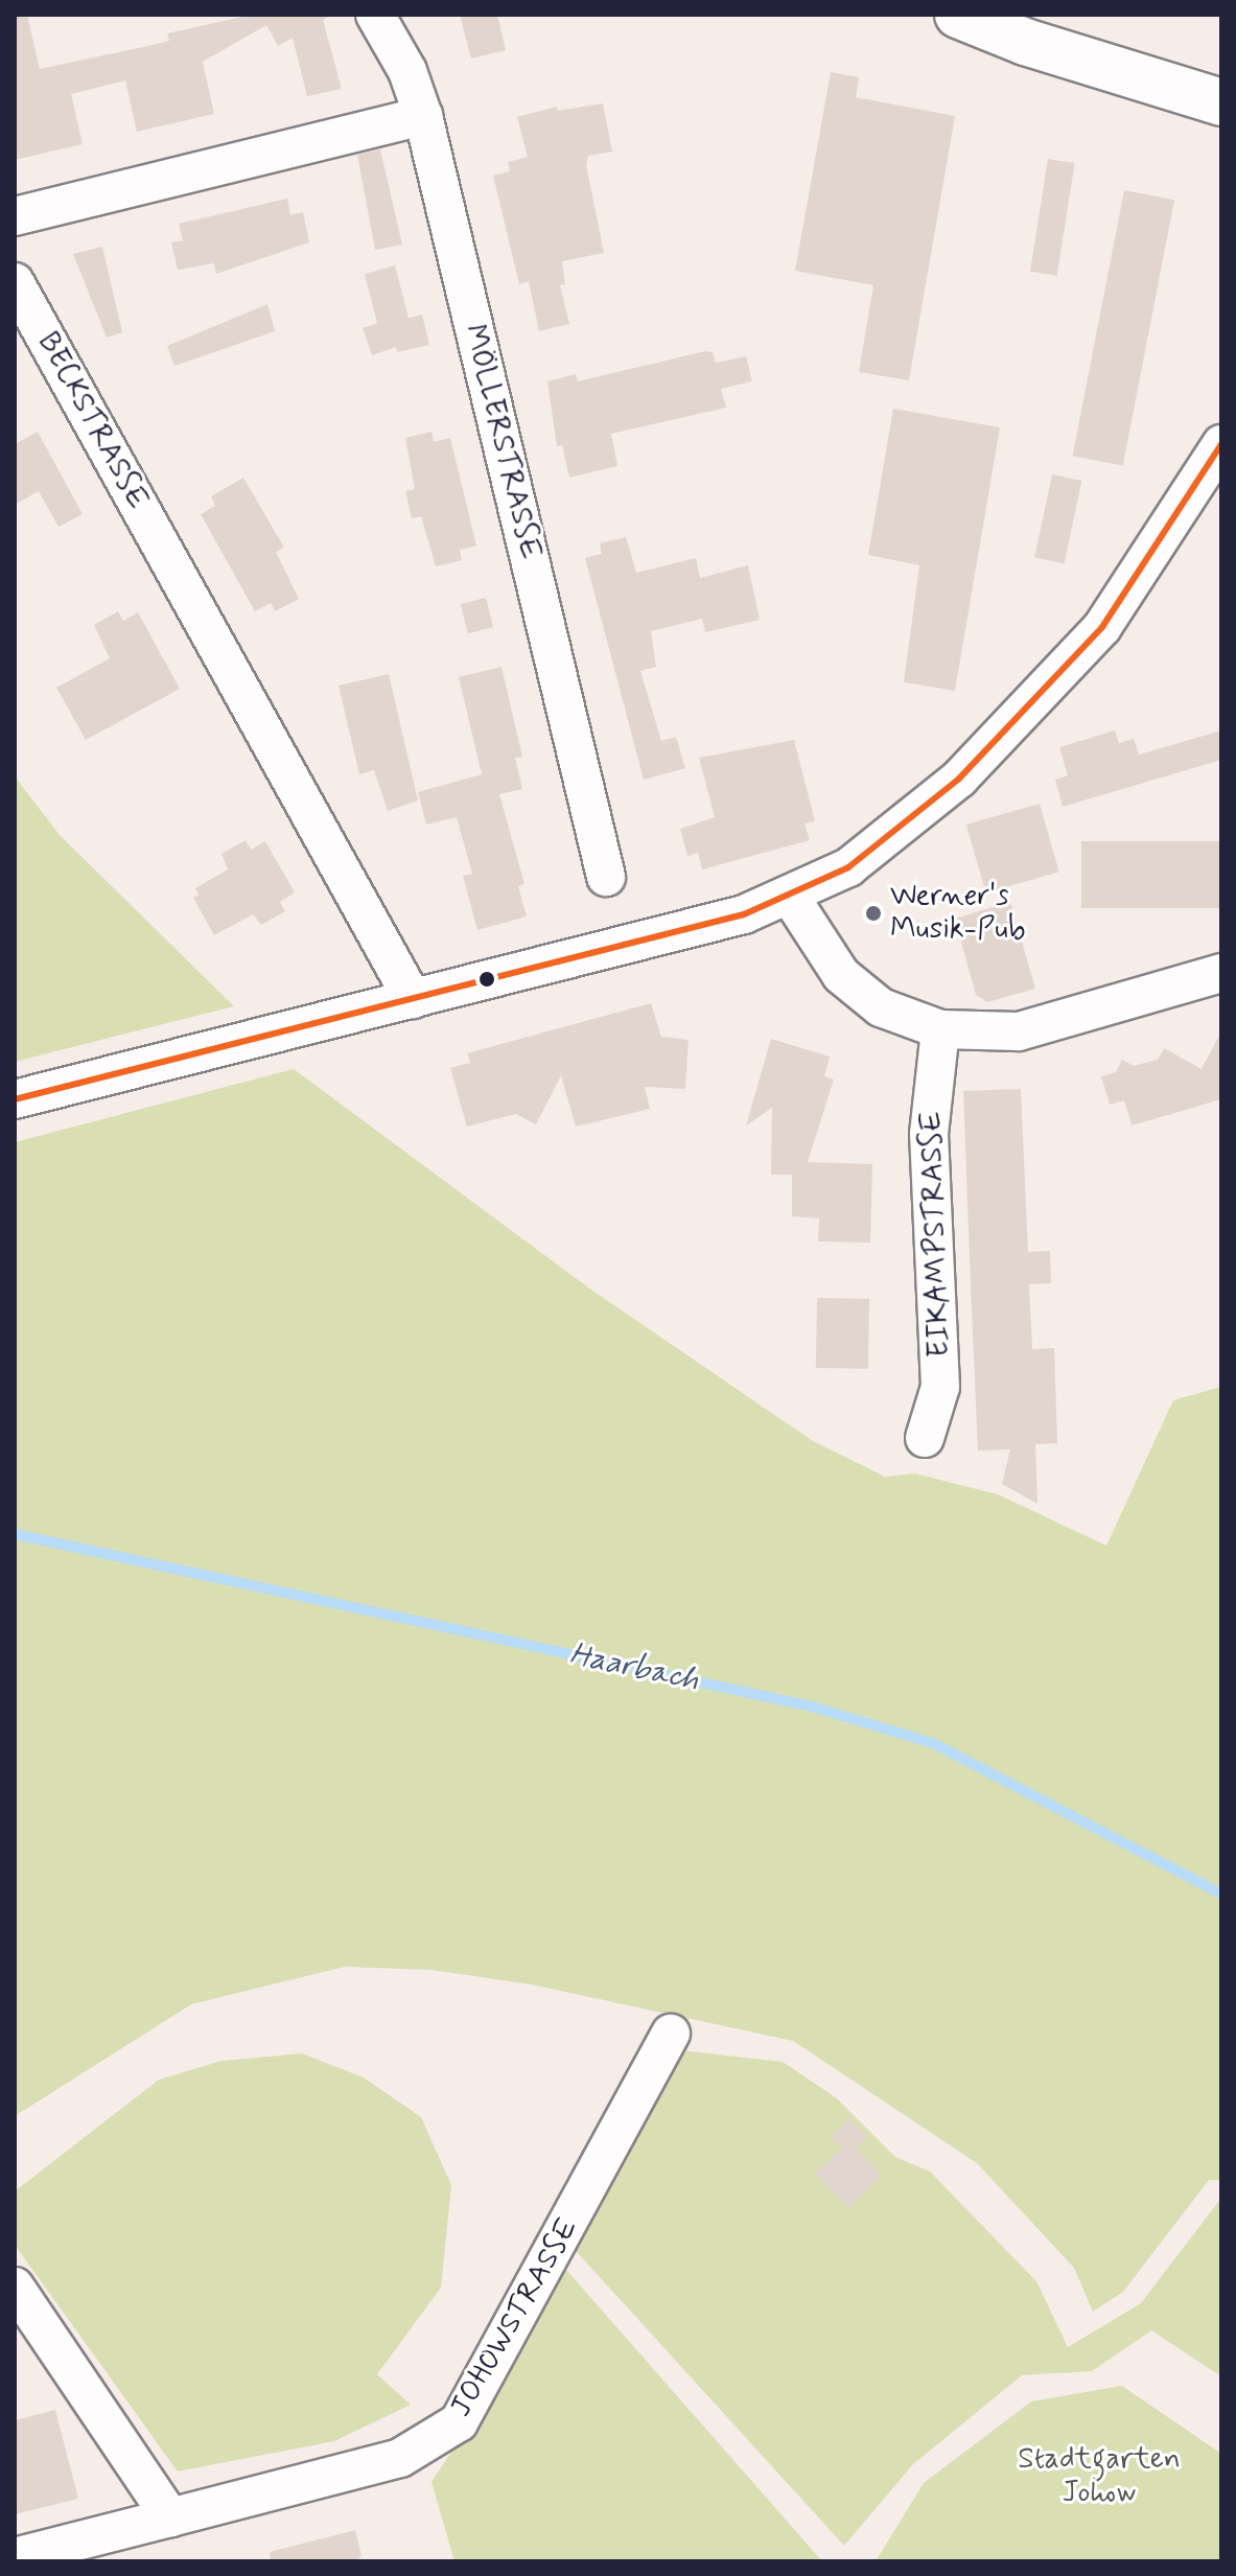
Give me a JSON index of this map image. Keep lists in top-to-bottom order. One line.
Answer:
{"streets":{"street":["BECKSTRASSE","MÖLLERSTRASSE","EIKAMPSTRASSE","JOHOWSTRASSE"]},"water":["Haarbach"],"parks":["Stadtgarten Johow"],"places":["Werner's Musik-Pub"]}
